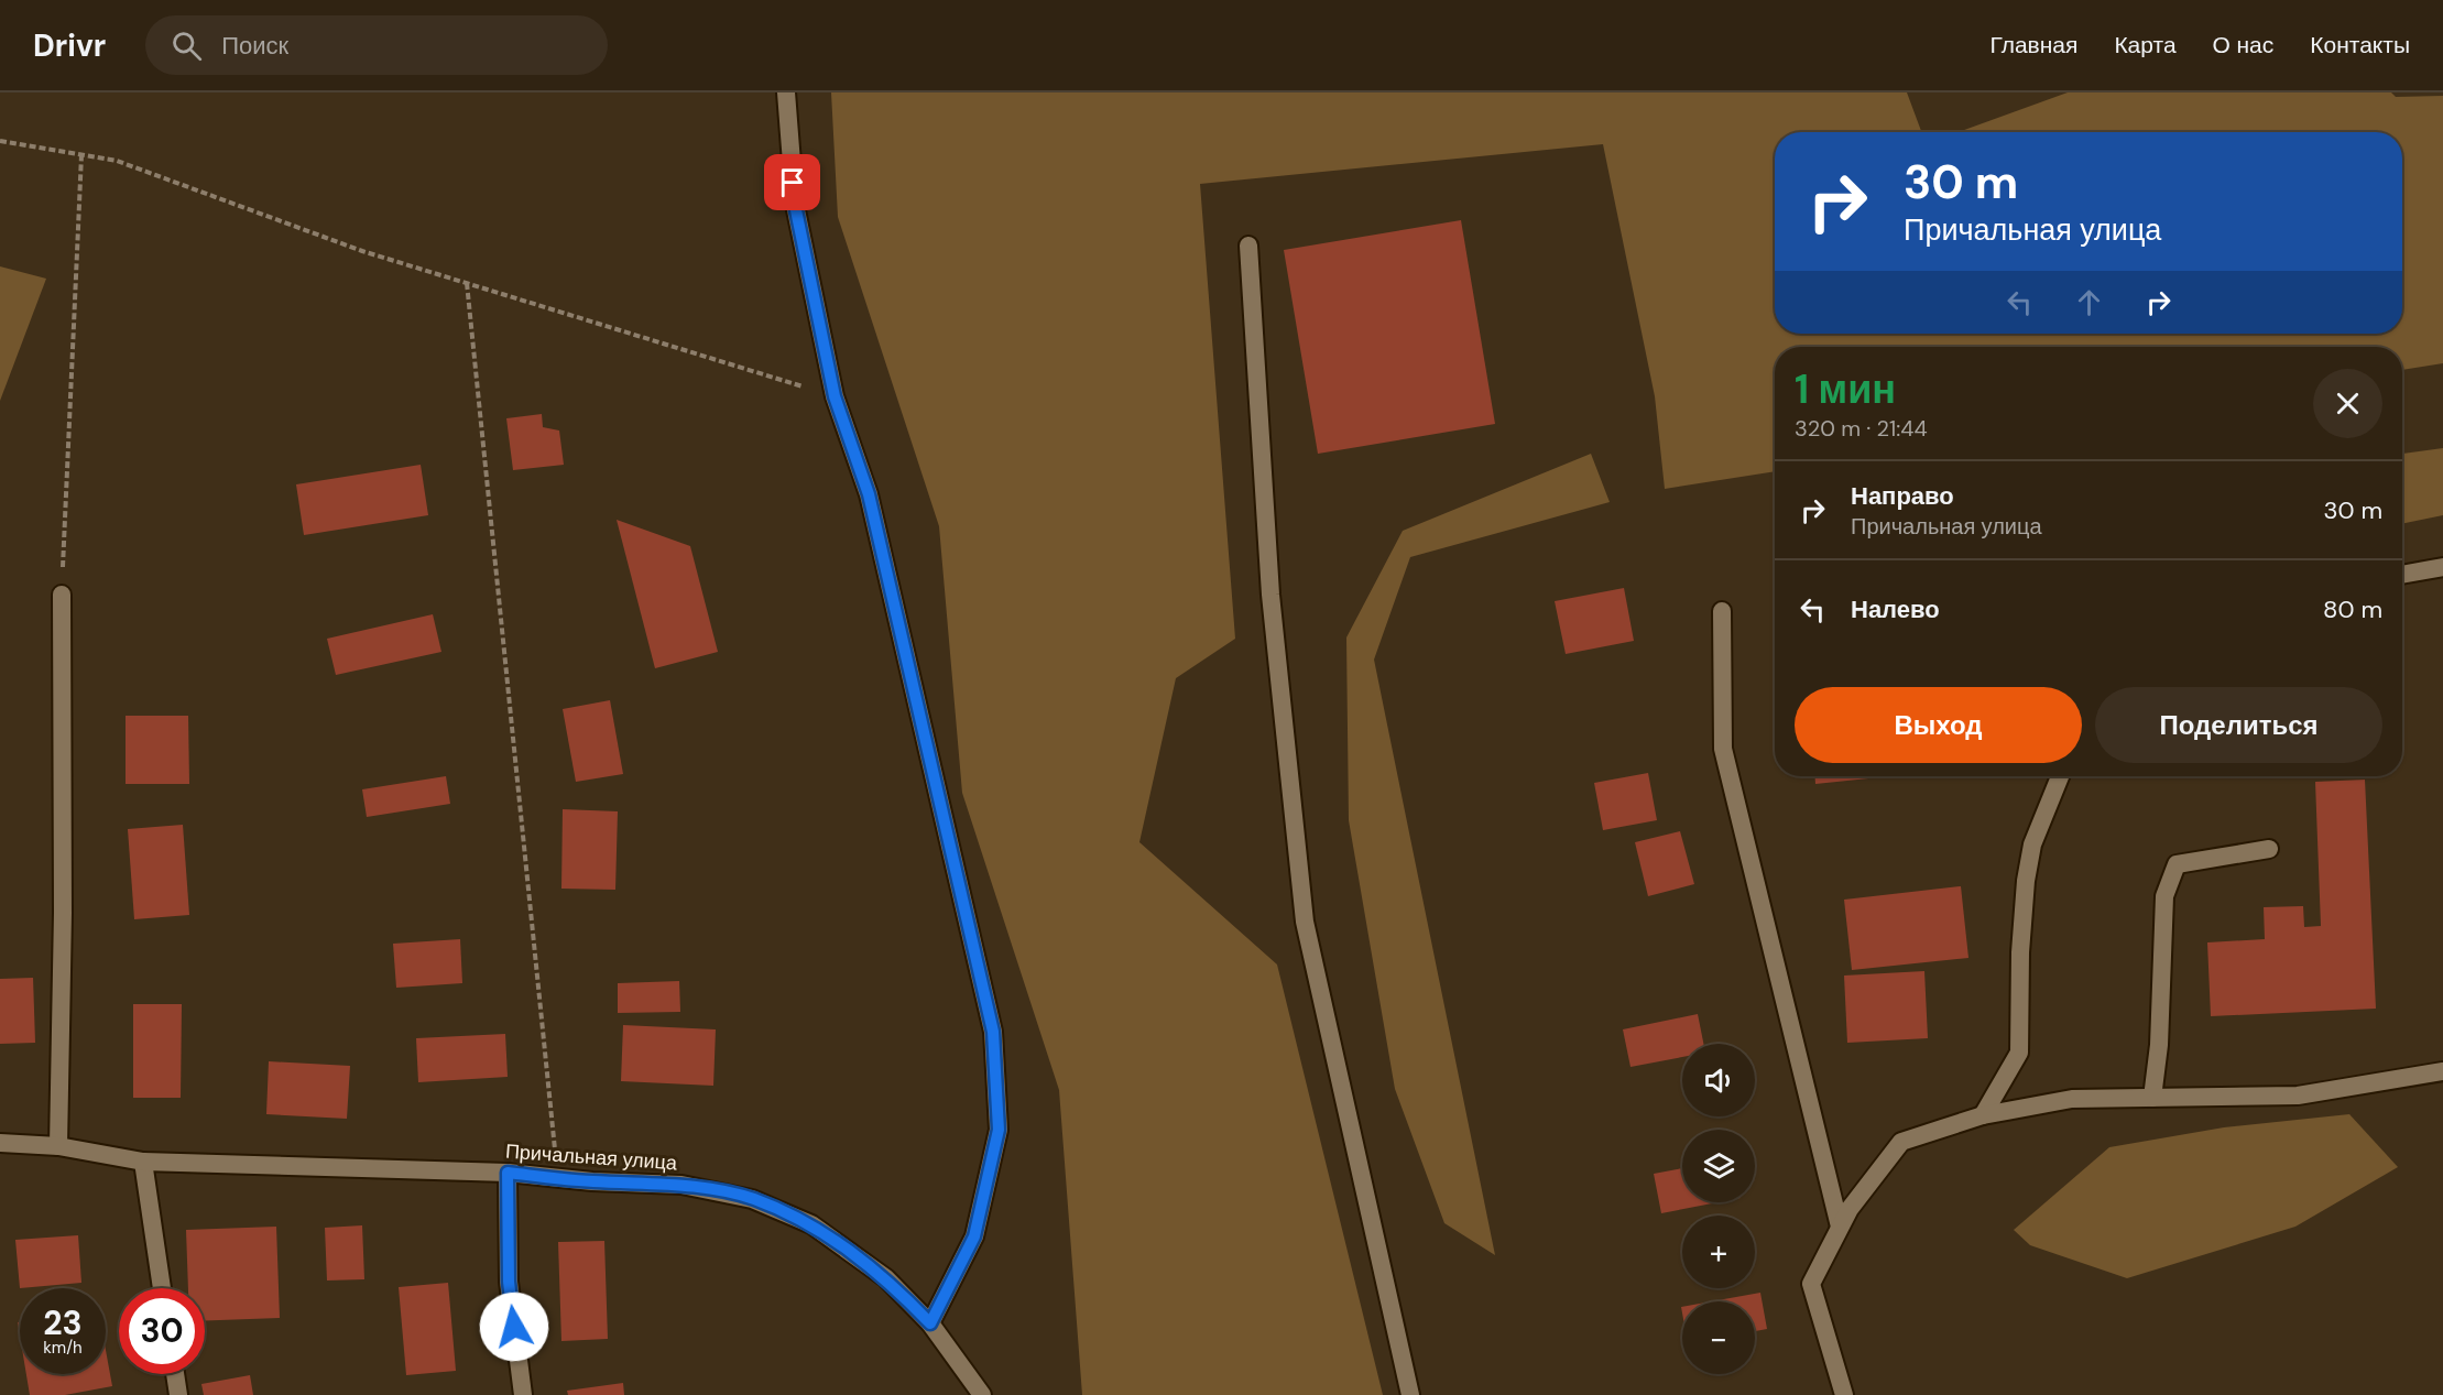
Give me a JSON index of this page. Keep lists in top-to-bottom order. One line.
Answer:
{"streets":{"street":["Причальная улица"]},"page":{"header":"Drivr","search":"Поиск","nav":["Главная","Карта","О нас","Контакты"],"turn":["30 m","Причальная улица"],"heading":["1 мин","320 m · 21:44"],"list":[{"name":"Направо","note":"Причальная улица","value":"30 m"},{"name":"Налево","value":"80 m"}],"buttons":["Выход","Поделиться"],"map_buttons":["+","−"],"speed":"23 km/h","limit":"30"}}
